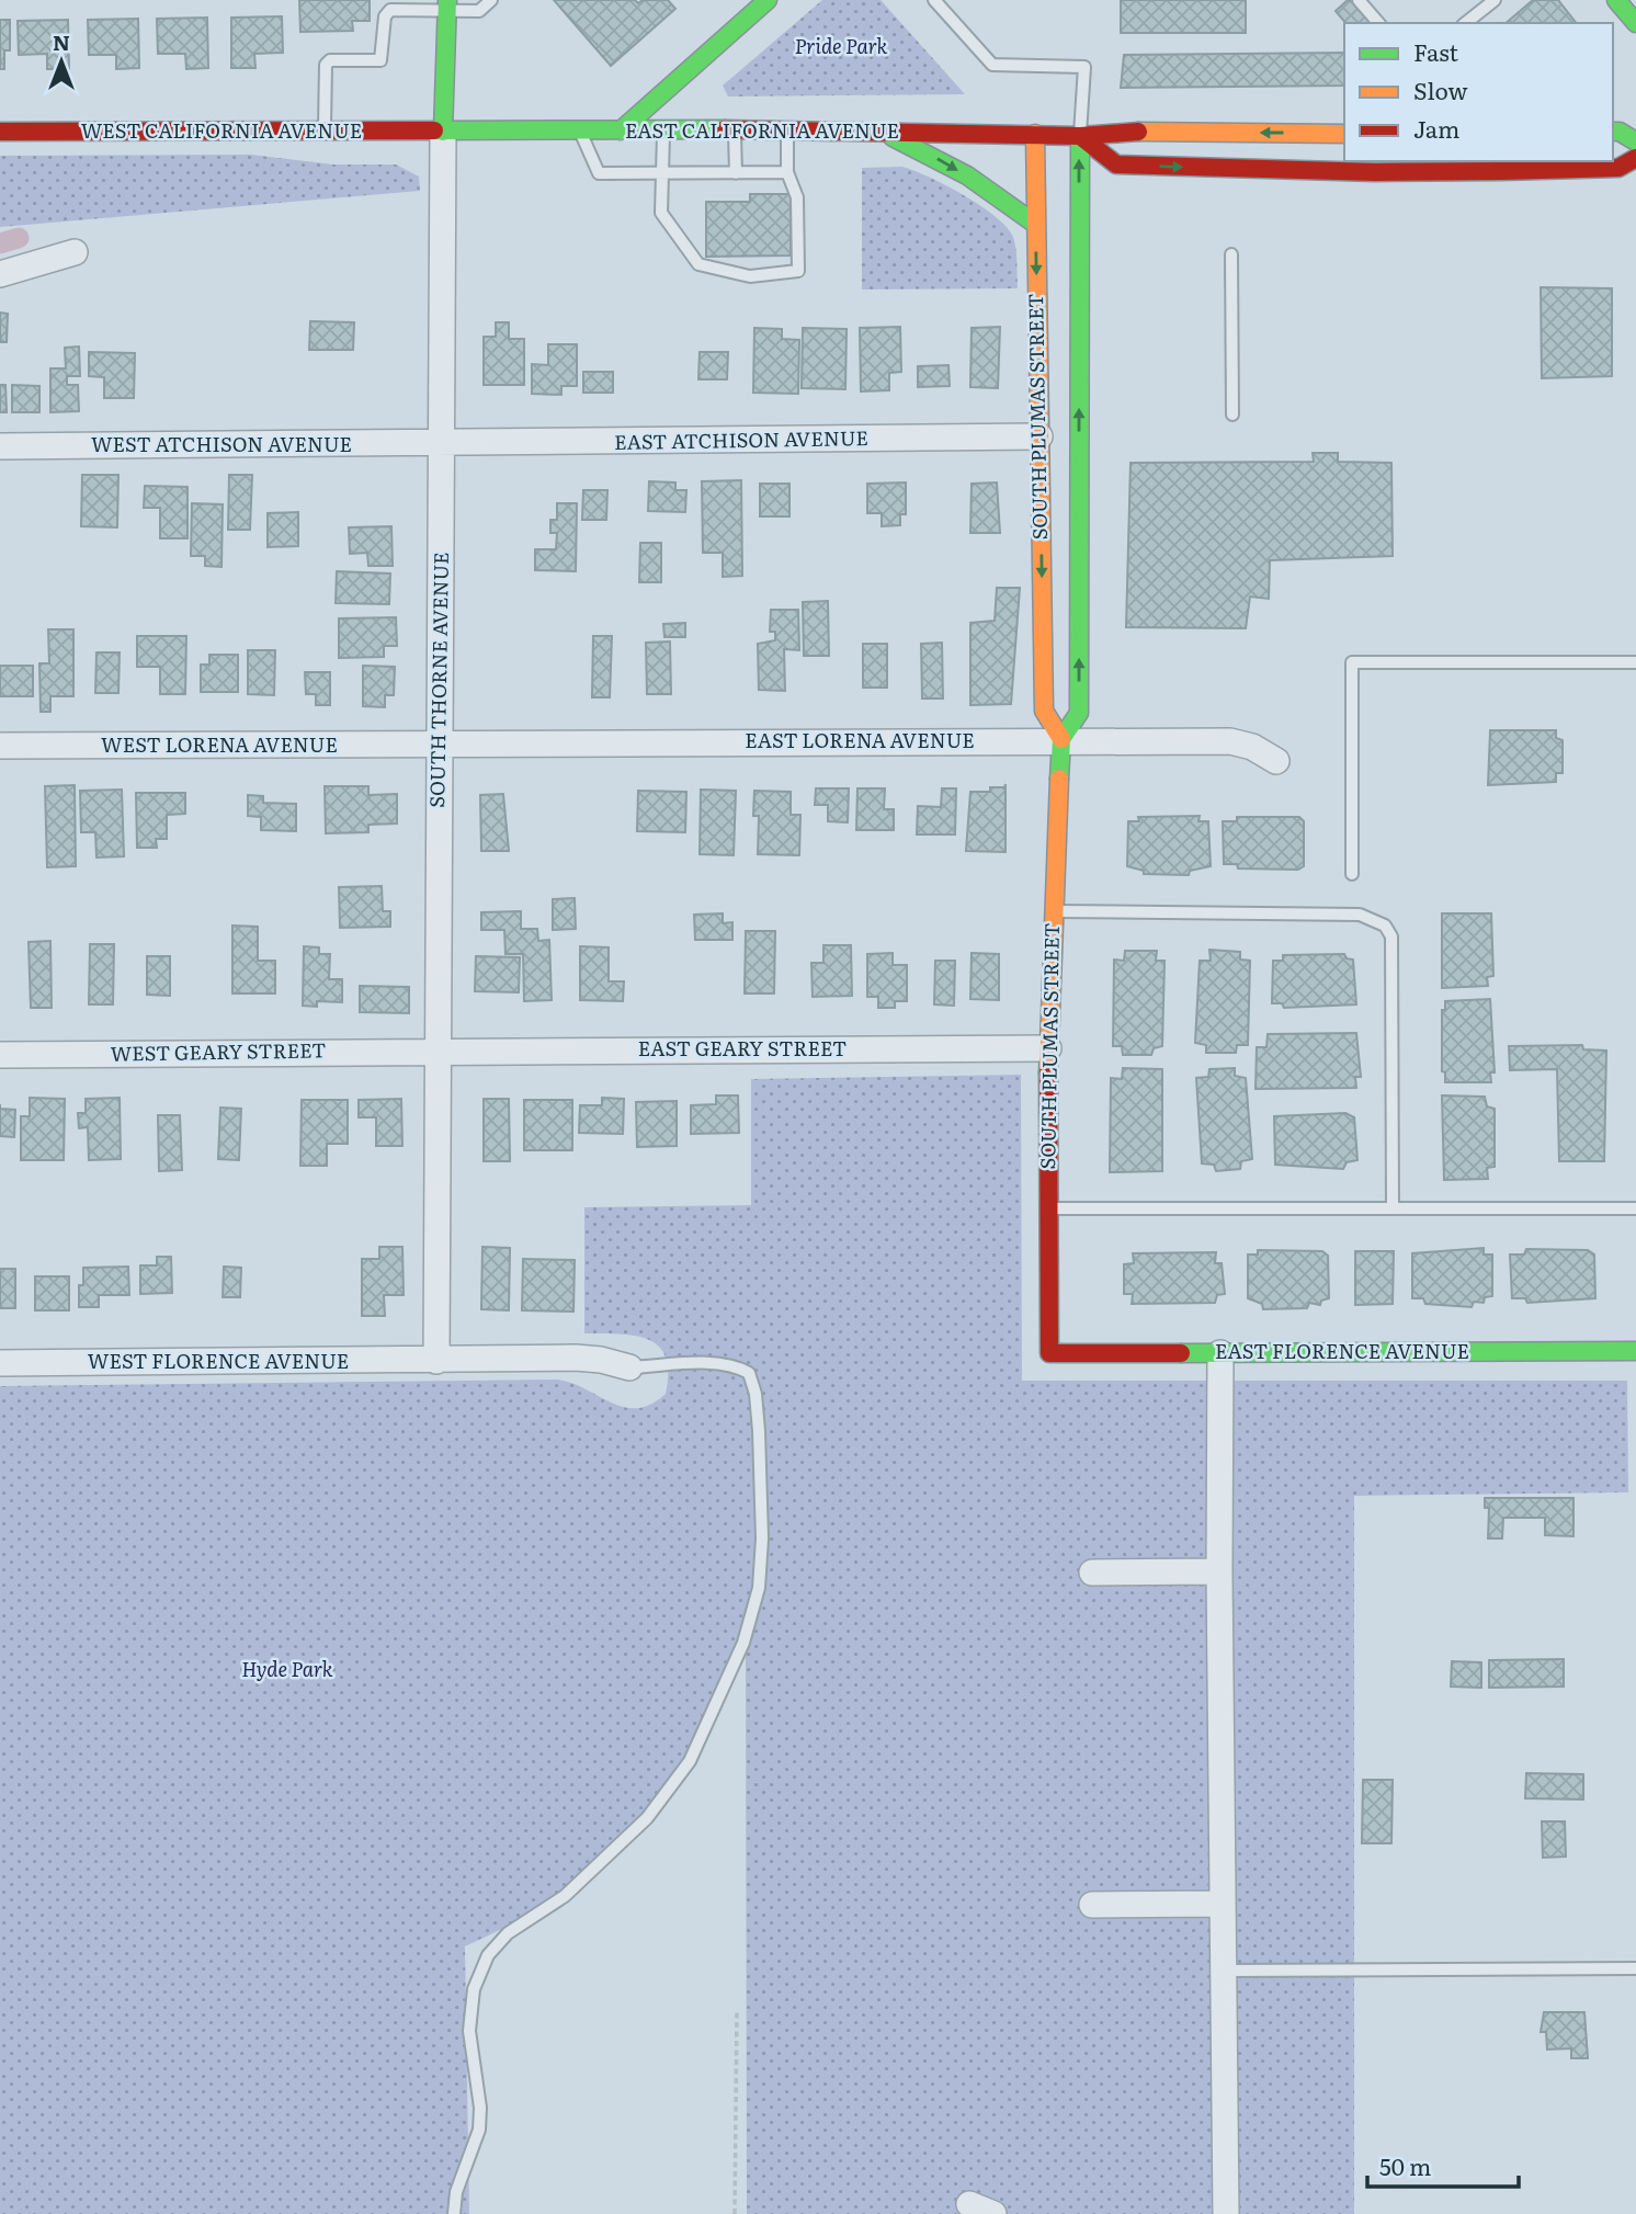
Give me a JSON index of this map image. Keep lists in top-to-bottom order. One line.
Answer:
{"streets":{"main road":["WEST CALIFORNIA AVENUE","EAST CALIFORNIA AVENUE","SOUTH PLUMAS STREET","SOUTH THORNE AVENUE","EAST FLORENCE AVENUE"],"street":["EAST ATCHISON AVENUE","WEST ATCHISON AVENUE","EAST LORENA AVENUE","WEST LORENA AVENUE","EAST GEARY STREET","WEST GEARY STREET","WEST FLORENCE AVENUE"]},"crossings":[["WEST CALIFORNIA AVENUE","EAST CALIFORNIA AVENUE"],["WEST CALIFORNIA AVENUE","SOUTH THORNE AVENUE"],["EAST CALIFORNIA AVENUE","SOUTH PLUMAS STREET"],["EAST CALIFORNIA AVENUE","SOUTH THORNE AVENUE"],["SOUTH PLUMAS STREET","EAST ATCHISON AVENUE"],["SOUTH PLUMAS STREET","EAST LORENA AVENUE"],["SOUTH PLUMAS STREET","EAST GEARY STREET"],["SOUTH PLUMAS STREET","EAST FLORENCE AVENUE"],["EAST ATCHISON AVENUE","WEST ATCHISON AVENUE"],["EAST ATCHISON AVENUE","SOUTH THORNE AVENUE"],["WEST ATCHISON AVENUE","SOUTH THORNE AVENUE"],["SOUTH THORNE AVENUE","EAST LORENA AVENUE"],["SOUTH THORNE AVENUE","WEST LORENA AVENUE"],["SOUTH THORNE AVENUE","EAST GEARY STREET"],["SOUTH THORNE AVENUE","WEST GEARY STREET"],["SOUTH THORNE AVENUE","WEST FLORENCE AVENUE"],["EAST LORENA AVENUE","WEST LORENA AVENUE"],["EAST GEARY STREET","WEST GEARY STREET"]],"parks":["Pride Park","Hyde Park"],"legend":["Fast","Slow","Jam"],"scale_bar":"50 m","north":"top"}
